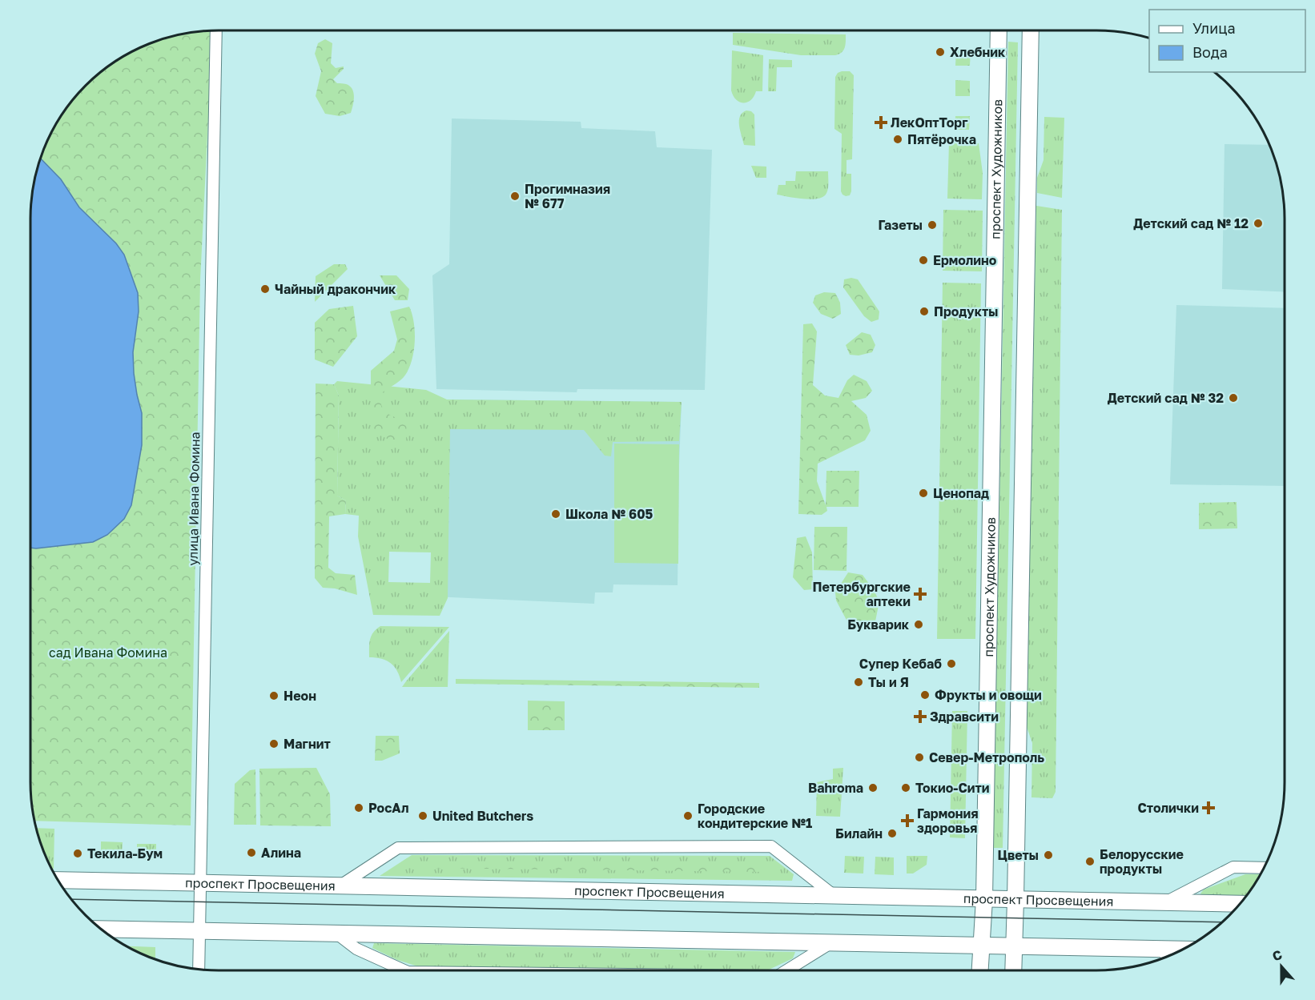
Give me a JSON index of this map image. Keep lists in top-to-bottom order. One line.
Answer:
{"streets":{"main road":["проспект Художников","проспект Просвещения"],"street":["улица Ивана Фомина"]},"crossings":[["проспект Художников","проспект Просвещения"],["улица Ивана Фомина","проспект Просвещения"]],"parks":["сад Ивана Фомина"],"places":{"other":["Хлебник","Пятёрочка","Прогимназия № 677","Детский сад № 12","Газеты","Ермолино","Чайный дракончик","Продукты","Детский сад № 32","Ценопад","Школа № 605","Букварик","Супер Кебаб","Ты и Я","Фрукты и овощи","Неон","Магнит","Север-Метрополь","Bahroma","Токио-Сити","РосАл","United Butchers","Городские кондитерские №1","Билайн","Алина","Текила-Бум","Цветы","Белорусские продукты"],"health":["ЛекОптТорг","Петербургские аптеки","Здравсити","Столички","Гармония здоровья"]},"legend":["Улица","Вода"],"north":"top"}
